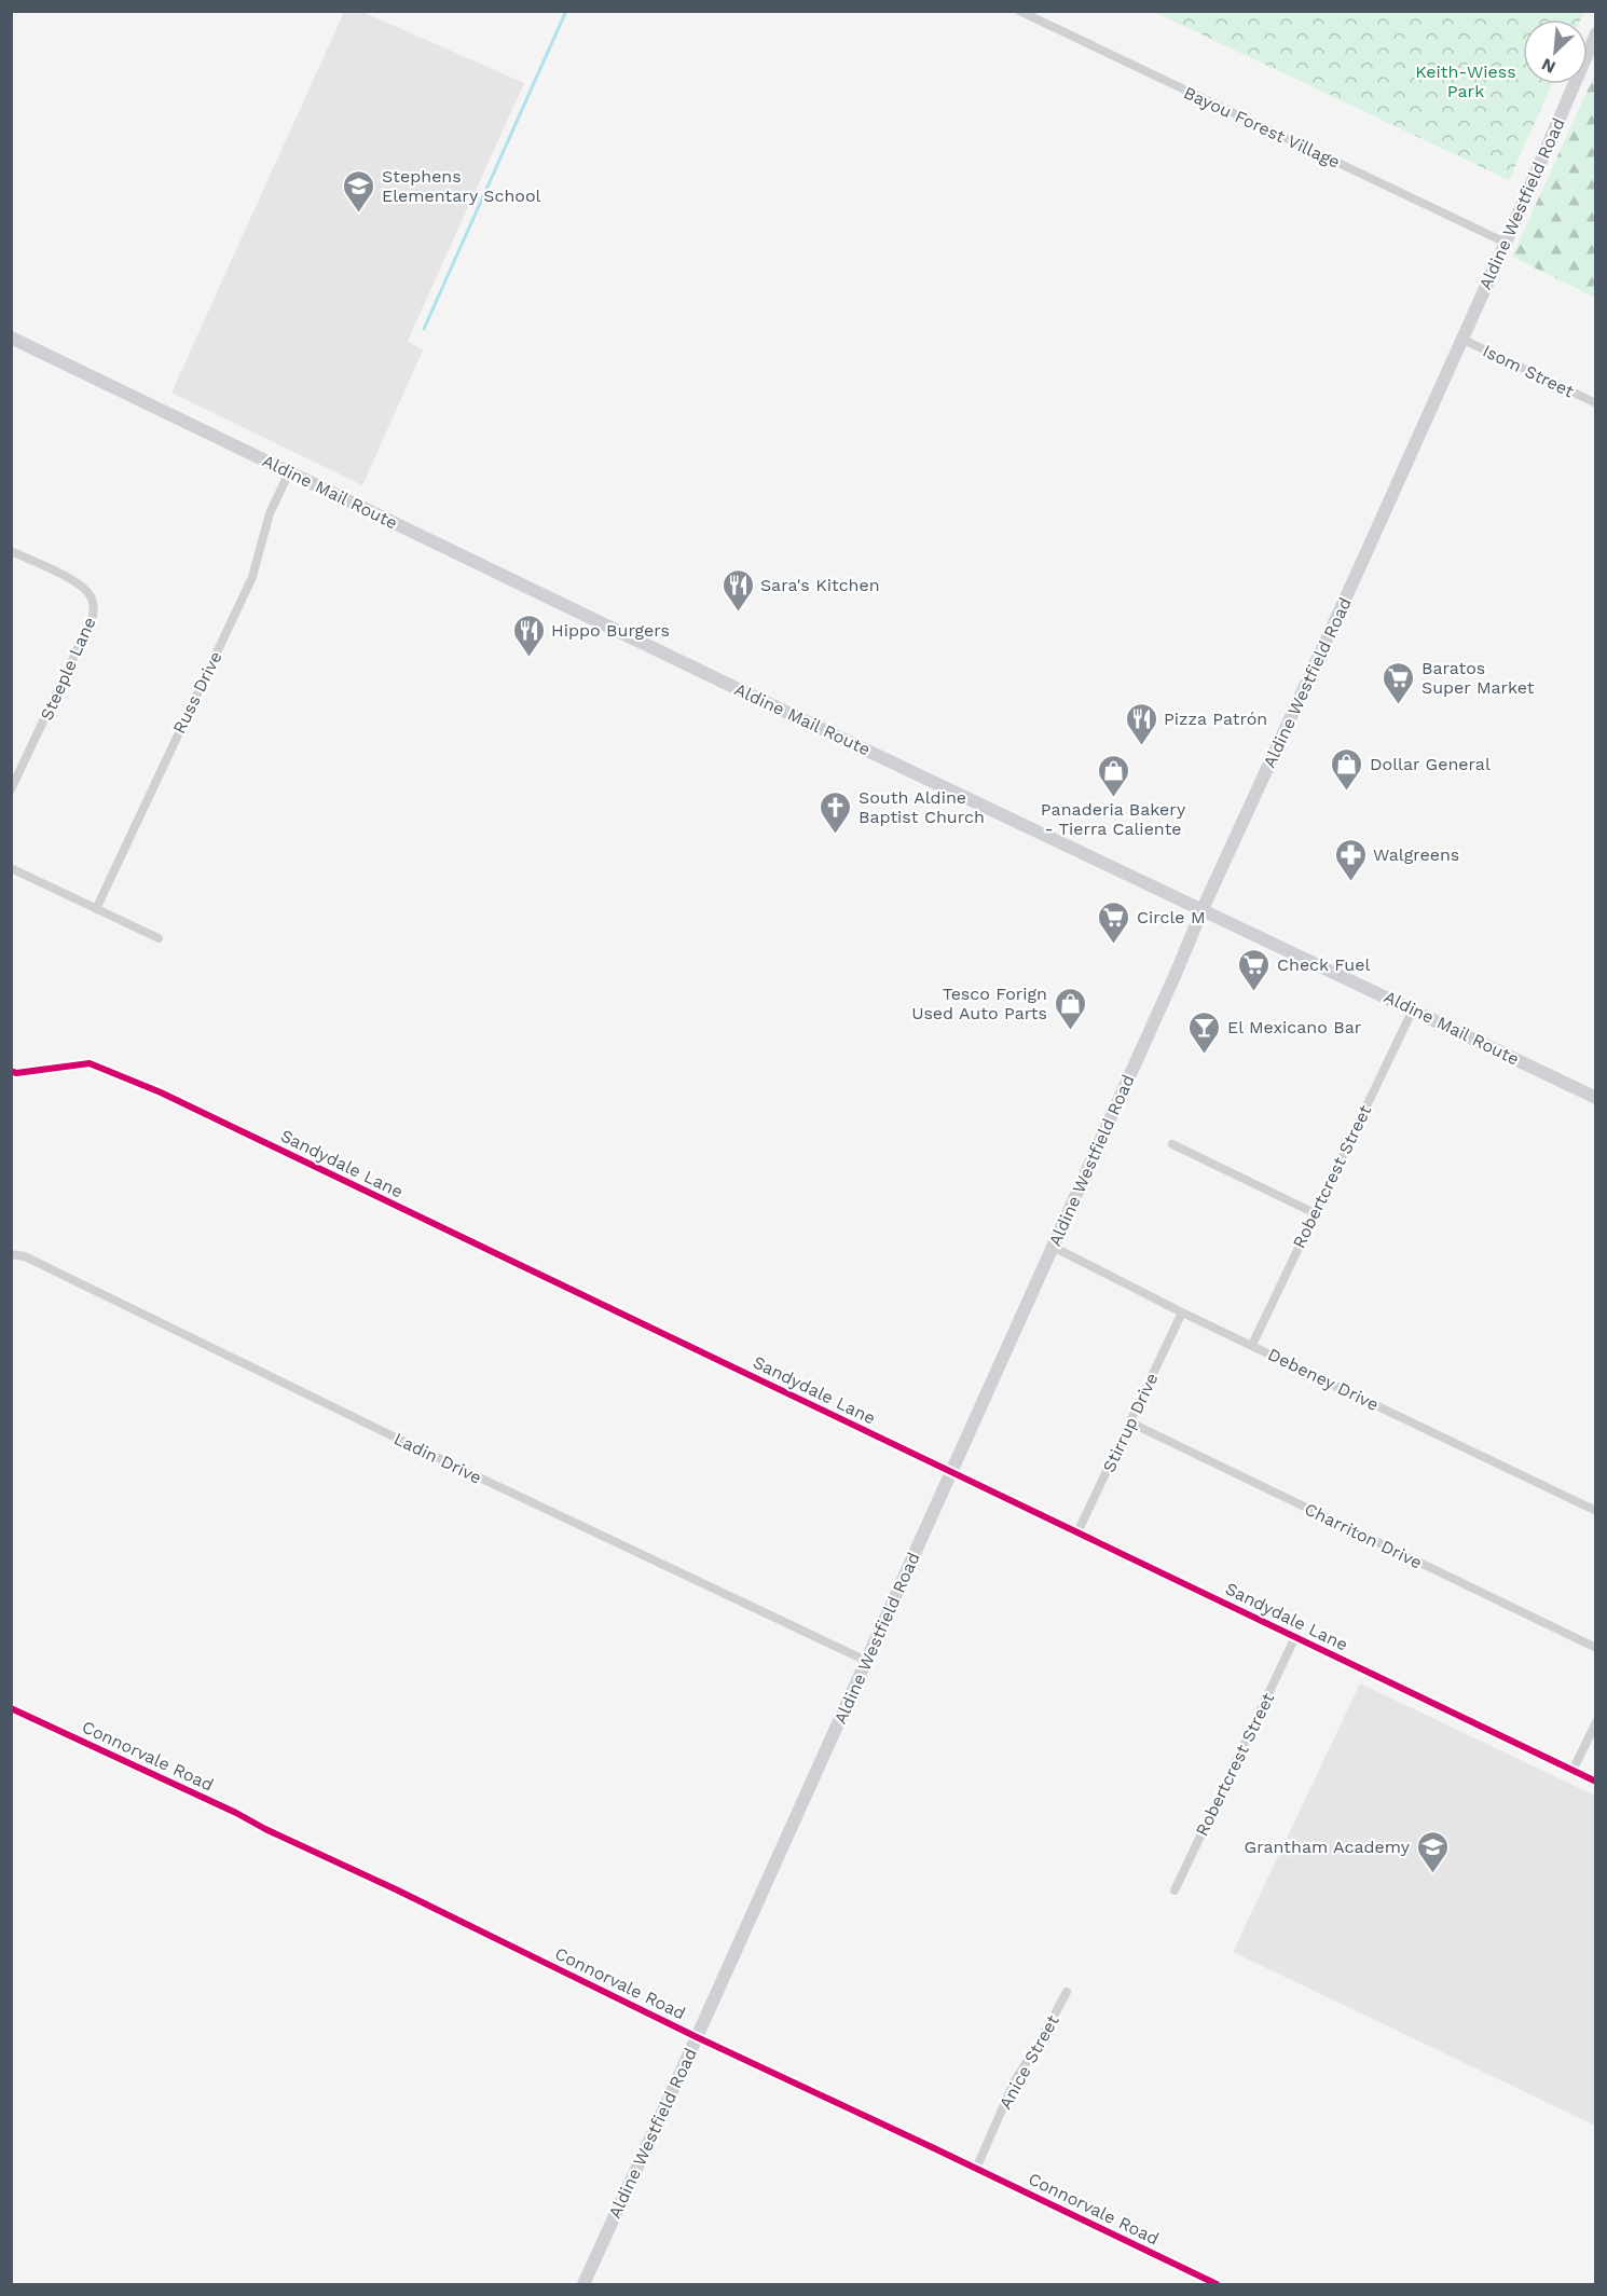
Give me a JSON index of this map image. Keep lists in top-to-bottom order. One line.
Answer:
{"streets":{"main road":["Aldine Westfield Road","Aldine Mail Route"],"street":["Bayou Forest Village","Isom Street","Steeple Lane","Russ Drive","Sandydale Lane","Robertcrest Street","Debeney Drive","Stirrup Drive","Ladin Drive","Charriton Drive","Connorvale Road","Anice Street"]},"crossings":[["Bayou Forest Village","Aldine Westfield Road"],["Aldine Westfield Road","Isom Street"],["Aldine Westfield Road","Aldine Mail Route"],["Aldine Westfield Road","Sandydale Lane"],["Aldine Westfield Road","Debeney Drive"],["Aldine Westfield Road","Ladin Drive"],["Aldine Westfield Road","Connorvale Road"],["Aldine Mail Route","Russ Drive"],["Aldine Mail Route","Robertcrest Street"],["Sandydale Lane","Robertcrest Street"],["Sandydale Lane","Stirrup Drive"],["Robertcrest Street","Debeney Drive"],["Debeney Drive","Stirrup Drive"],["Stirrup Drive","Charriton Drive"],["Connorvale Road","Anice Street"]],"parks":["Keith-Wiess Park"],"places":{"school or university":["Stephens Elementary School","Grantham Academy"],"restaurant":["Sara's Kitchen","Hippo Burgers","Pizza Patrón"],"supermarket":["Baratos Super Market","Circle M","Check Fuel"],"shop":["Dollar General","Panaderia Bakery - Tierra Caliente","Tesco Forign Used Auto Parts"],"church":["South Aldine Baptist Church"],"pharmacy":["Walgreens"],"bar":["El Mexicano Bar"]},"north":"bottom left"}
